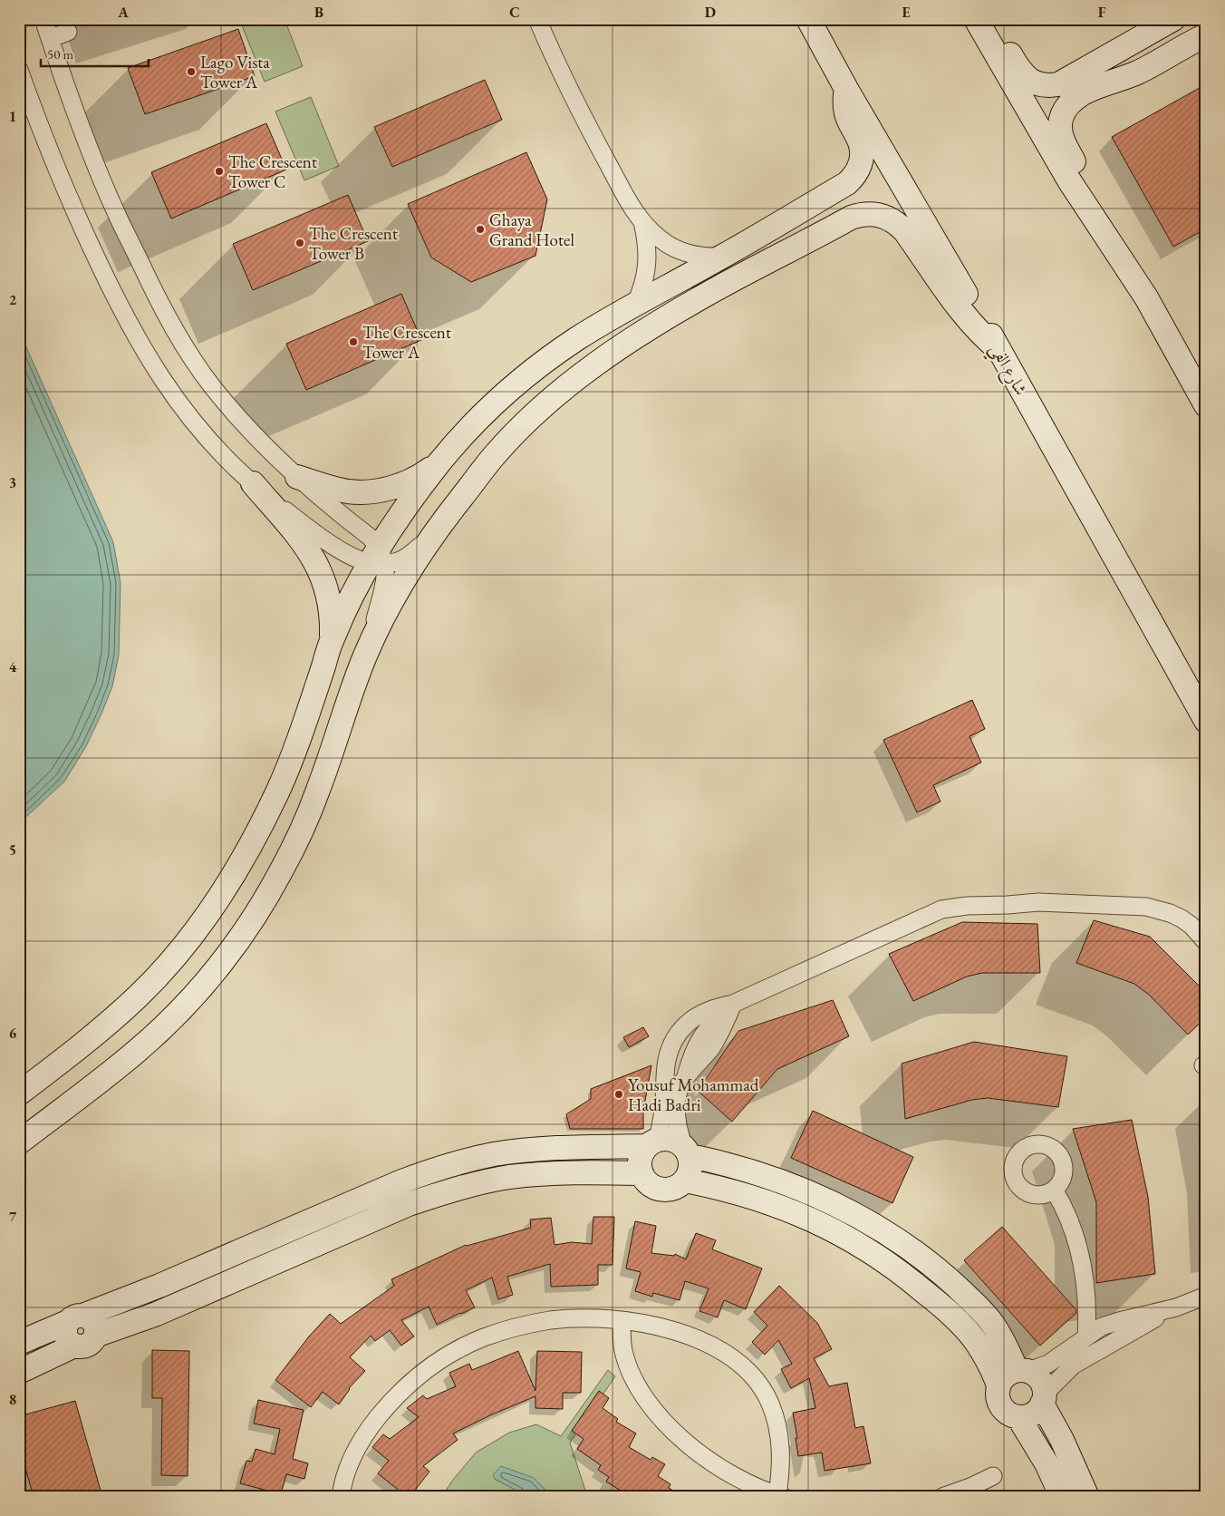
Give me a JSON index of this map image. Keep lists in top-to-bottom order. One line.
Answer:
{"streets":{"street":["شارع الفي"]},"places":["Lago Vista Tower A","The Crescent Tower C","Ghaya Grand Hotel","The Crescent Tower B","The Crescent Tower A","Yousuf Mohammad Hadi Badri"],"scale_bar":"50 m","grid":{"columns":["A","B","C","D","E","F"],"rows":["1","2","3","4","5","6","7","8"]}}
